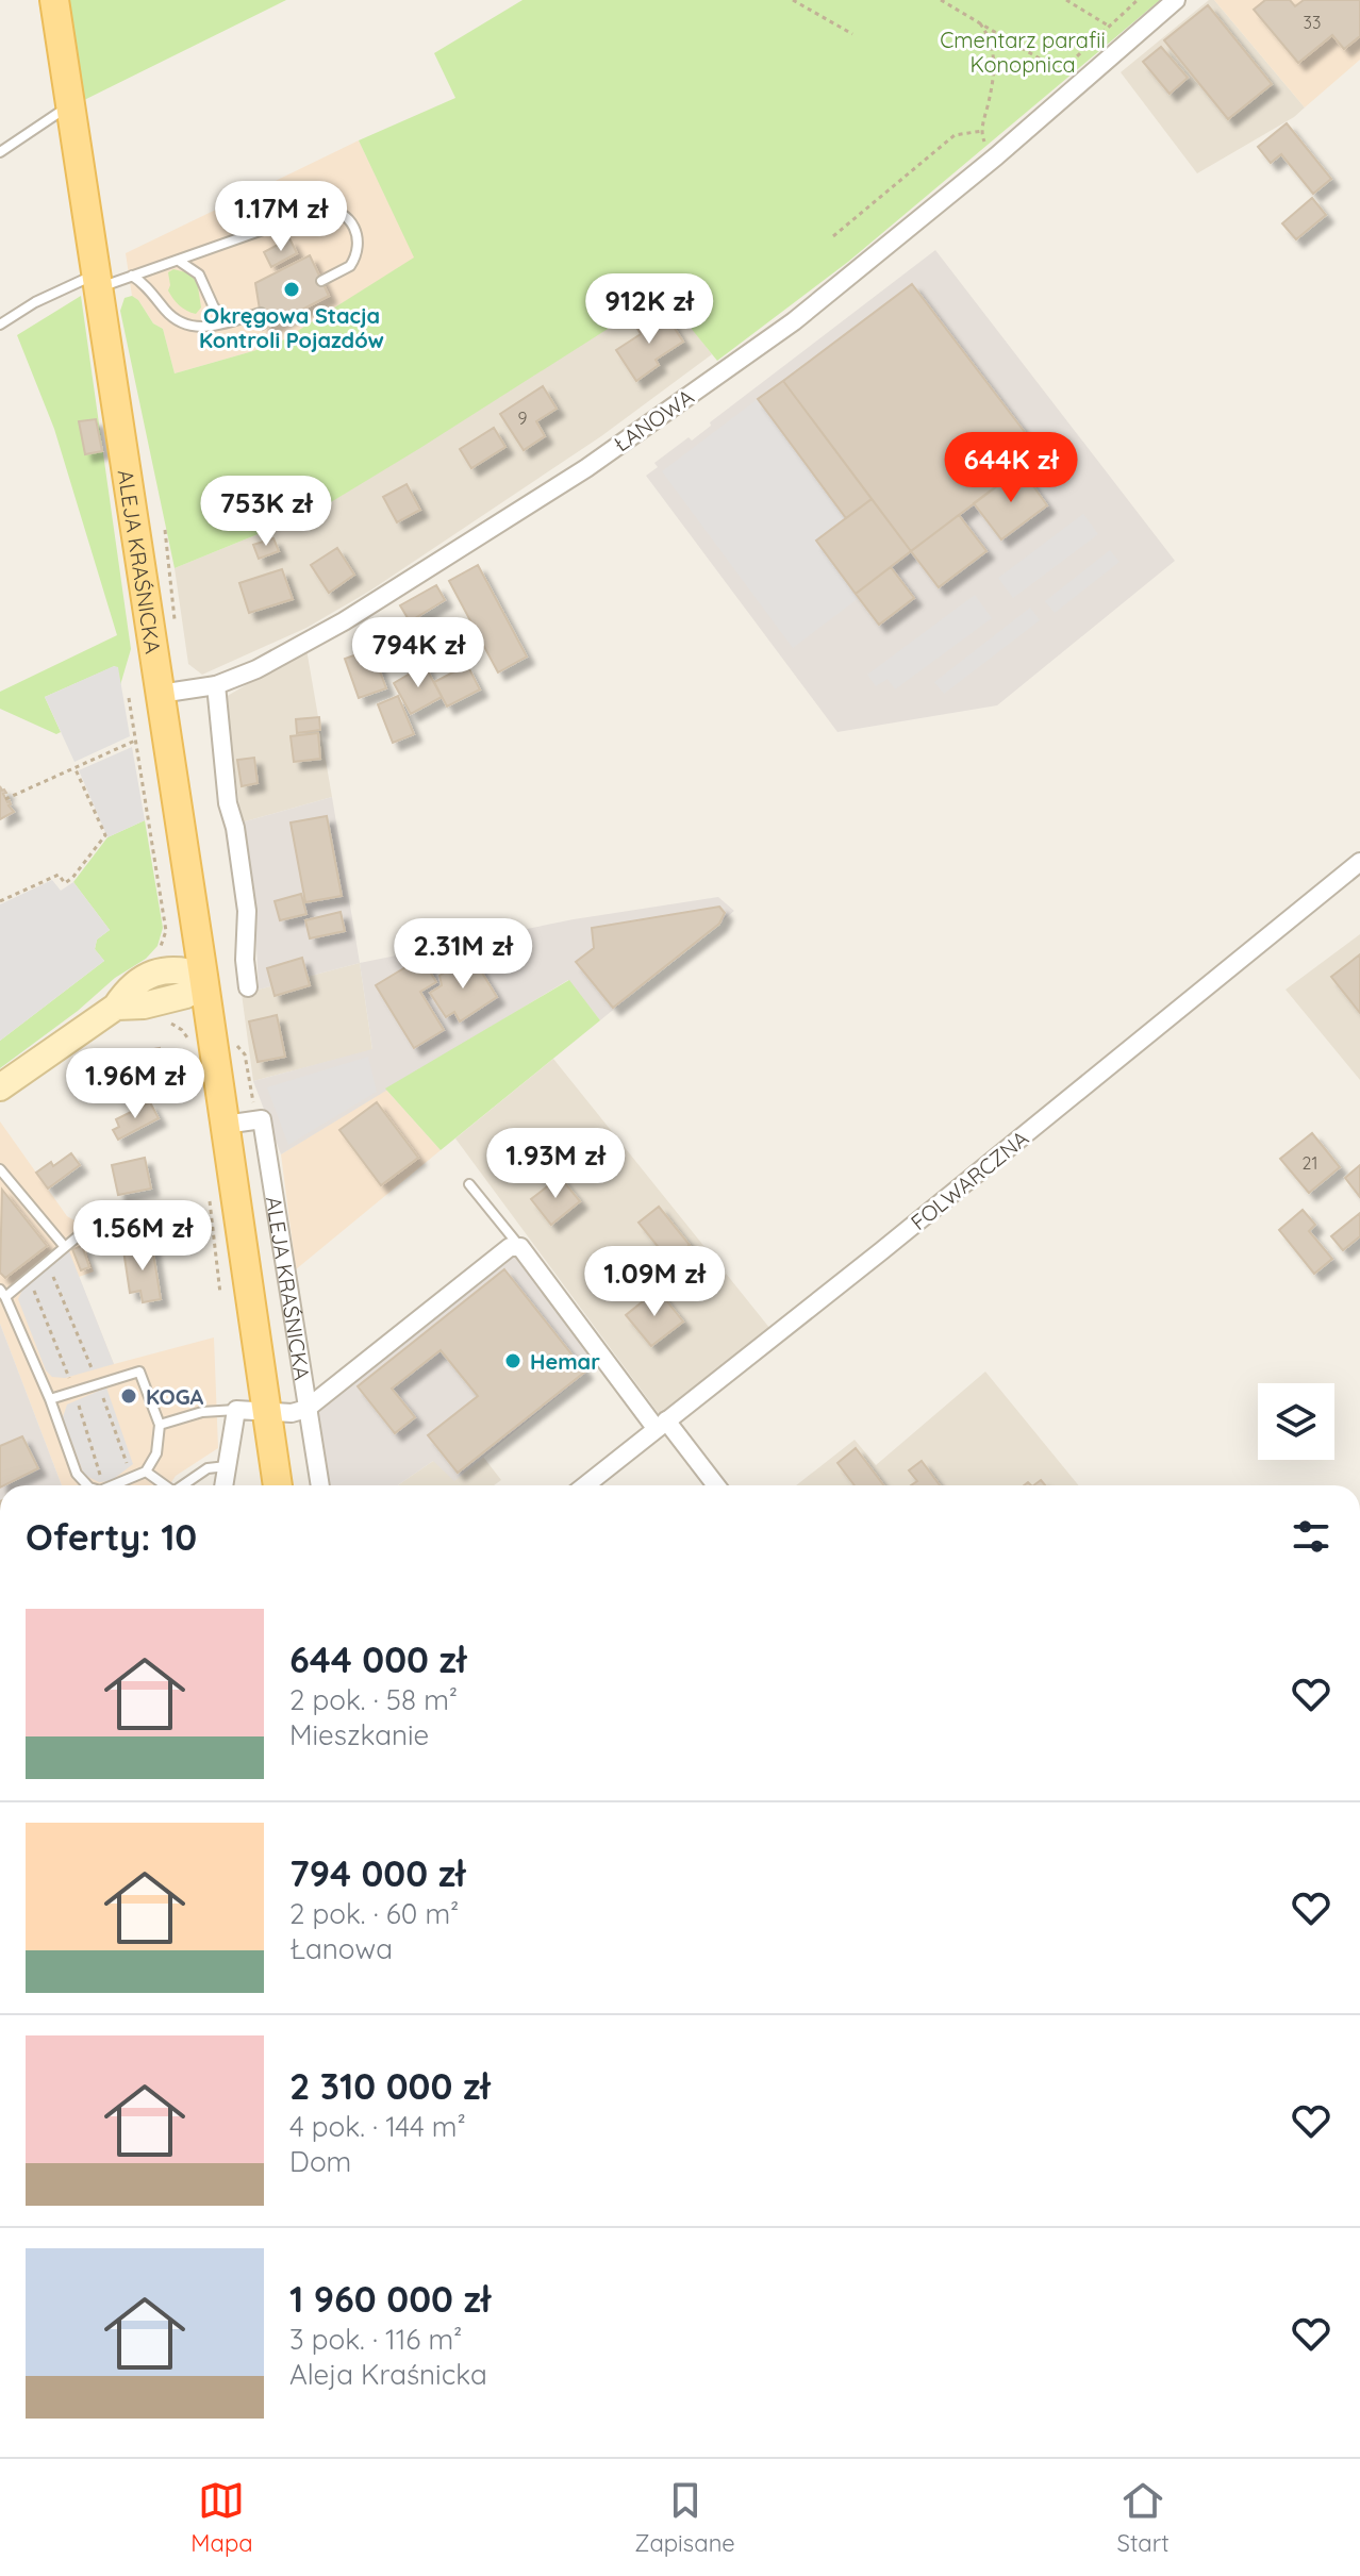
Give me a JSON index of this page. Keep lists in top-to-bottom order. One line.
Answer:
{"streets":{"main road":["ALEJA KRAŚNICKA"],"street":["ŁANOWA","FOLWARCZNA"]},"crossings":[["ŁANOWA","ALEJA KRAŚNICKA"]],"parks":["Cmentarz parafii Konopnica"],"places":["Okręgowa Stacja Kontroli Pojazdów","Hemar","KOGA"],"house_numbers":["33","9","21"],"page":{"price":["1.17M zł","912K zł","644K zł","753K zł","794K zł","2.31M zł","1.96M zł","1.93M zł","1.56M zł","1.09M zł"],"heading":"Oferty: 10","list":[{"name":"644 000 zł","note":"2 pok. · 58 m² · Mieszkanie"},{"name":"794 000 zł","note":"2 pok. · 60 m² · Łanowa"},{"name":"2 310 000 zł","note":"4 pok. · 144 m² · Dom"},{"name":"1 960 000 zł","note":"3 pok. · 116 m² · Aleja Kraśnicka"}],"tabs":["Mapa","Zapisane","Start"]}}
